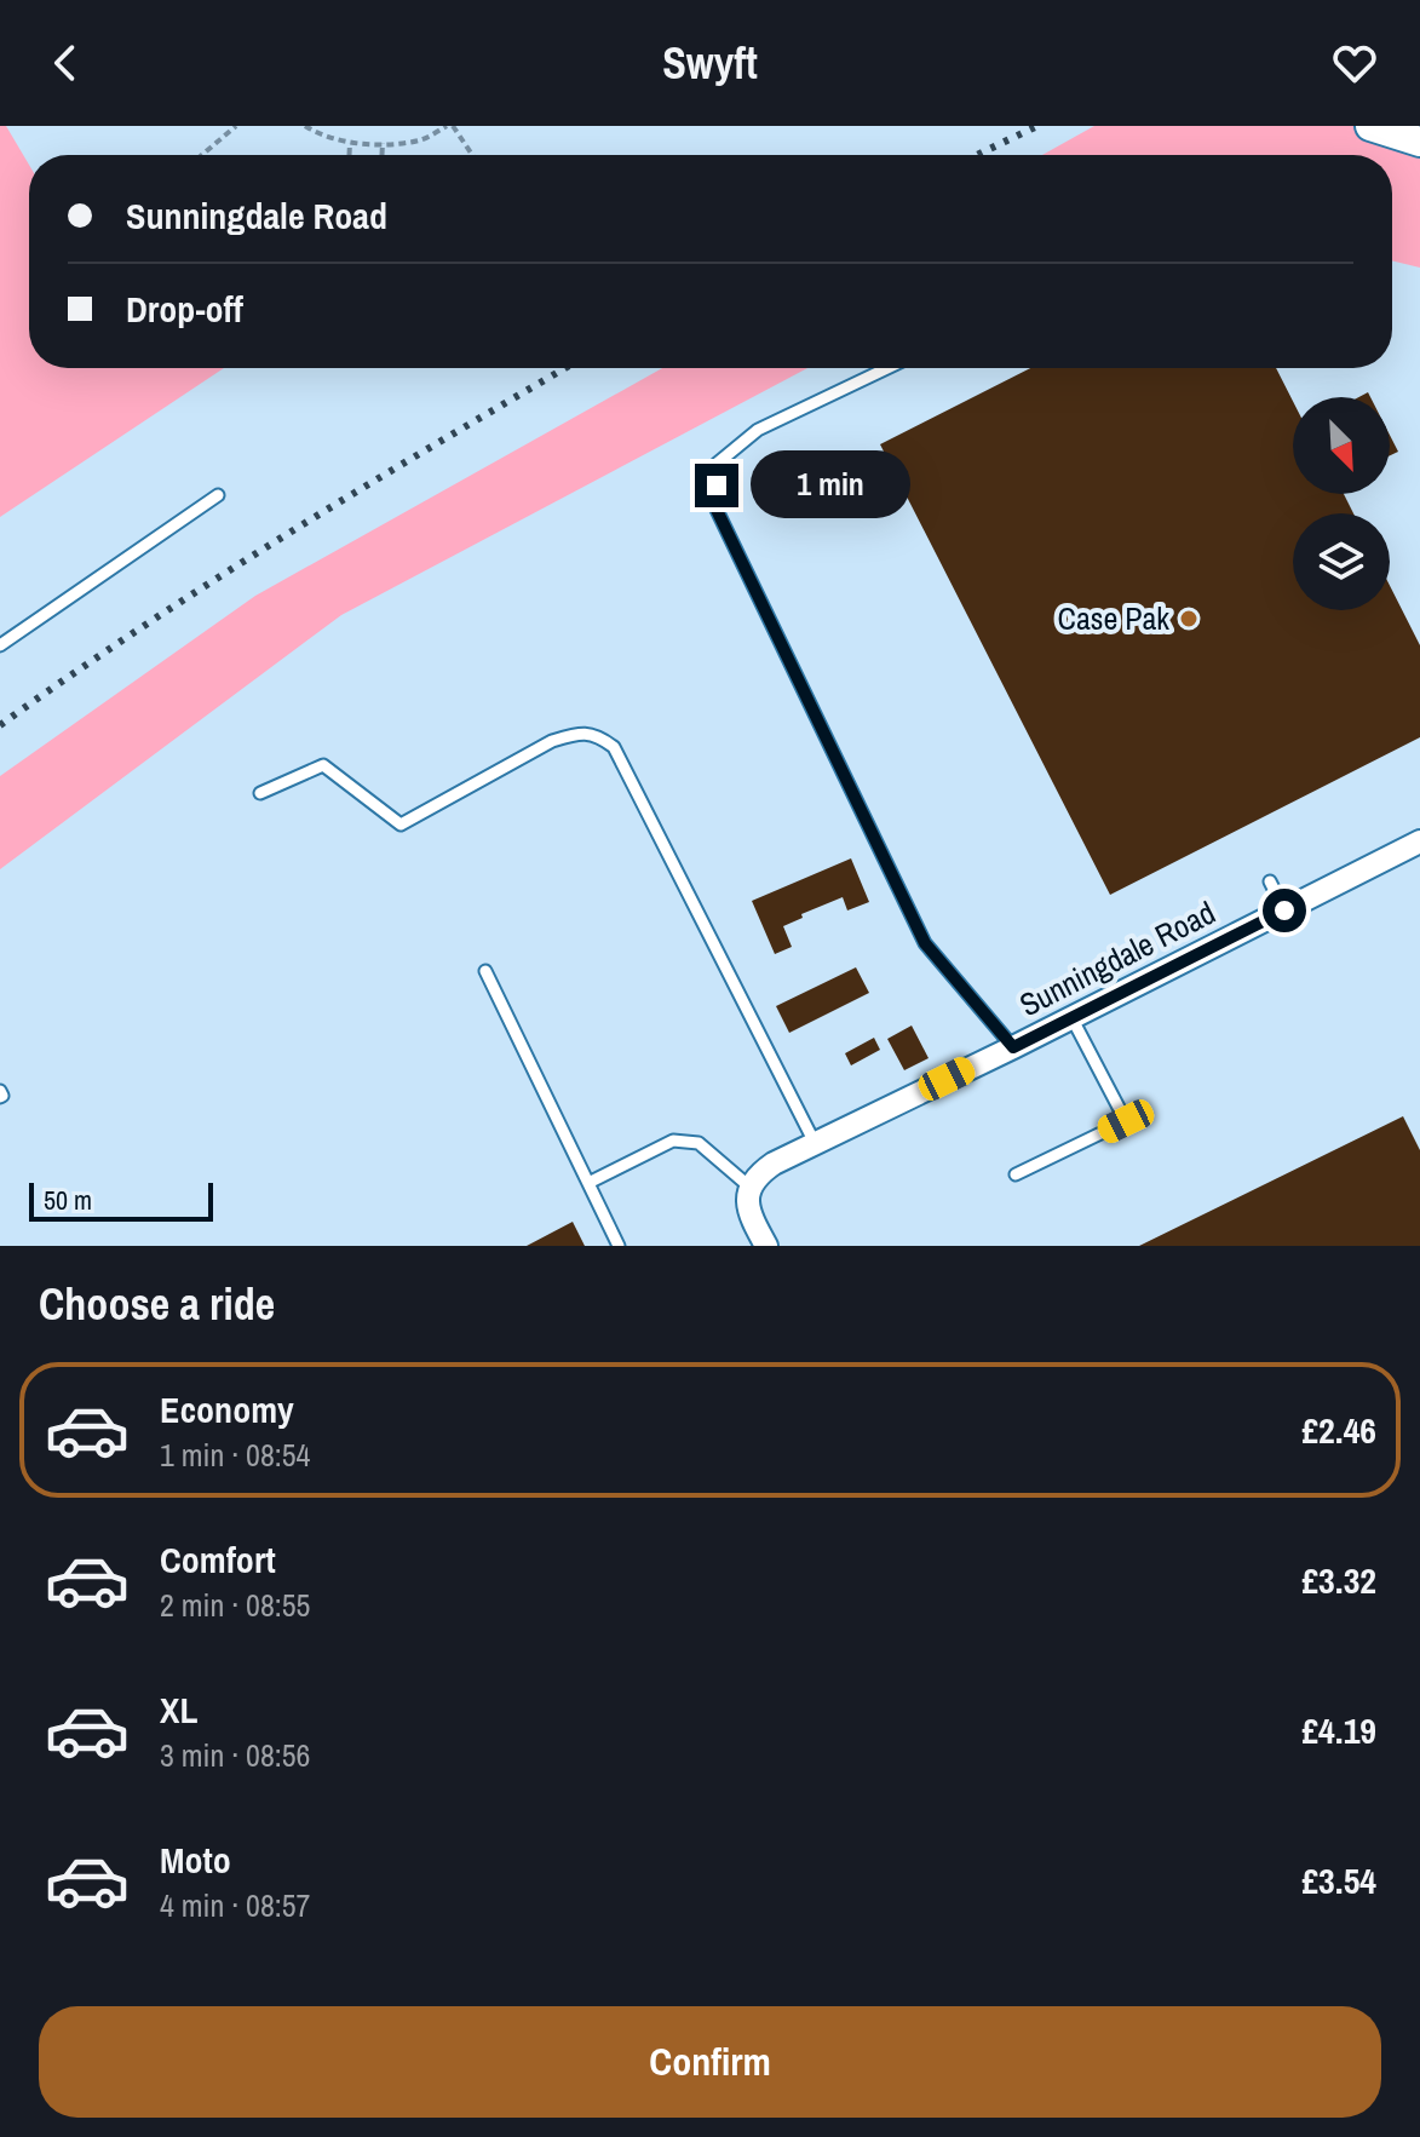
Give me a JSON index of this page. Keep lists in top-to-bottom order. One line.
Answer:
{"streets":{"street":["Sunningdale Road"]},"places":["Case Pak"],"scale_bar":"50 m","north":"bottom right","page":{"header":"Swyft","banner":["Sunningdale Road","Drop-off"],"bubble":"1 min","scale":"50 m","heading":"Choose a ride","list":[{"name":"Economy","note":"1 min · 08:54","value":"£2.46"},{"name":"Comfort","note":"2 min · 08:55","value":"£3.32"},{"name":"XL","note":"3 min · 08:56","value":"£4.19"},{"name":"Moto","note":"4 min · 08:57","value":"£3.54"}],"buttons":"Confirm"}}
